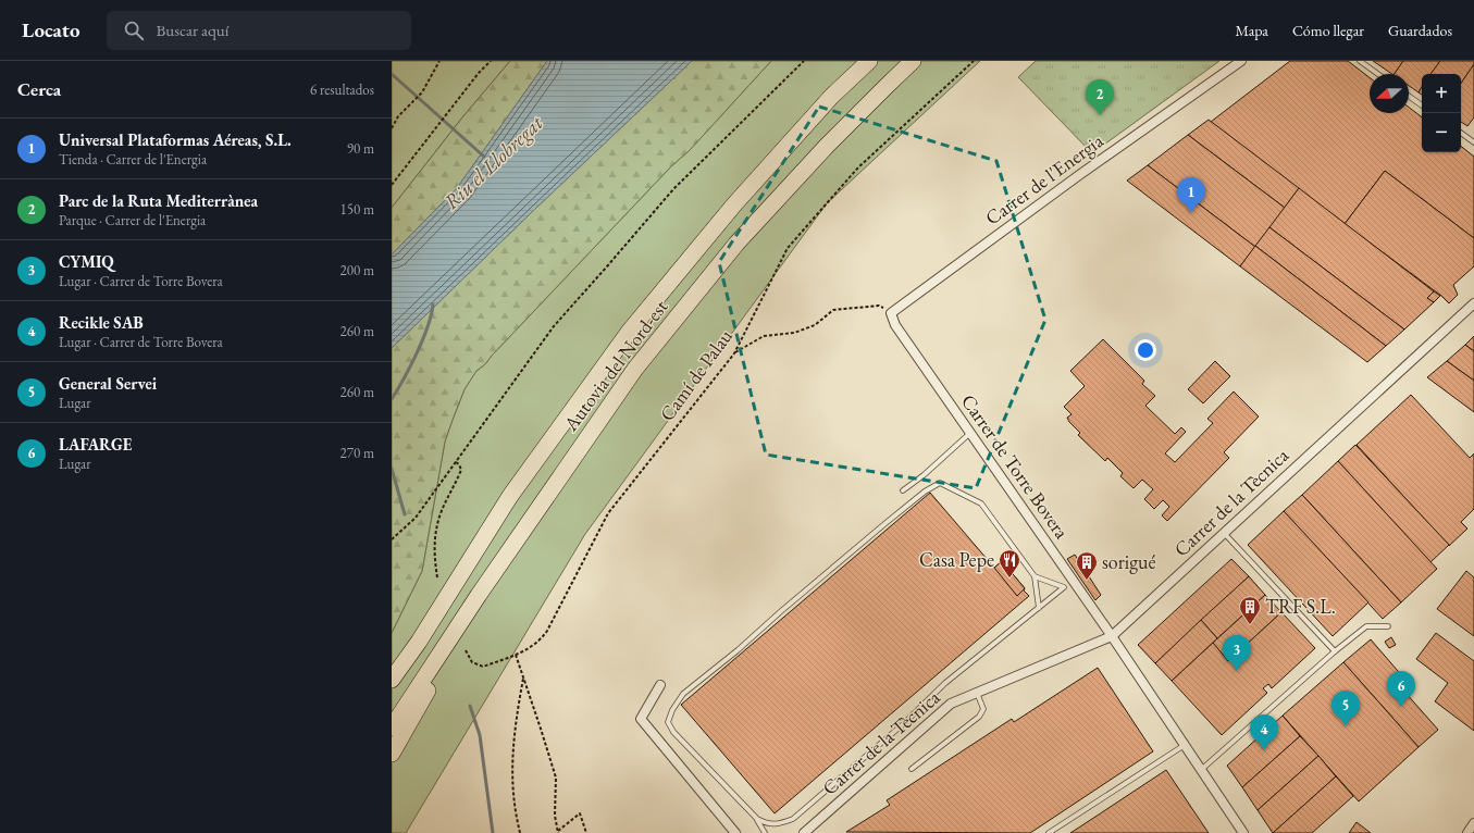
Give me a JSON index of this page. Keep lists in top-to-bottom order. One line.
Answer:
{"streets":{"highway":["Autovia del Nord-est"],"street":["Carrer de l'Energia","Carrer de Torre Bovera","Carrer de la Tècnica"],"path":["Camí de Palau"]},"crossings":[["Carrer de l'Energia","Carrer de Torre Bovera"],["Carrer de Torre Bovera","Carrer de la Tècnica"]],"water":["Riu el Llobregat"],"places":{"restaurant":["Casa Pepe"],"building":["sorigué","TRF S.L."]},"north":"left","page":{"header":"Locato","search":"Buscar aquí","nav":["Mapa","Cómo llegar","Guardados"],"heading":["Cerca","6 resultados"],"map_buttons":["+","−"],"pins":["2","1","3","6","5","4"],"list":[{"mark":"1","name":"Universal Plataformas Aéreas, S.L.","note":"Tienda · Carrer de l'Energia","value":"90 m"},{"mark":"2","name":"Parc de la Ruta Mediterrànea","note":"Parque · Carrer de l'Energia","value":"150 m"},{"mark":"3","name":"CYMIQ","note":"Lugar · Carrer de Torre Bovera","value":"200 m"},{"mark":"4","name":"Recikle SAB","note":"Lugar · Carrer de Torre Bovera","value":"260 m"},{"mark":"5","name":"General Servei","note":"Lugar","value":"260 m"},{"mark":"6","name":"LAFARGE","note":"Lugar","value":"270 m"}]}}
